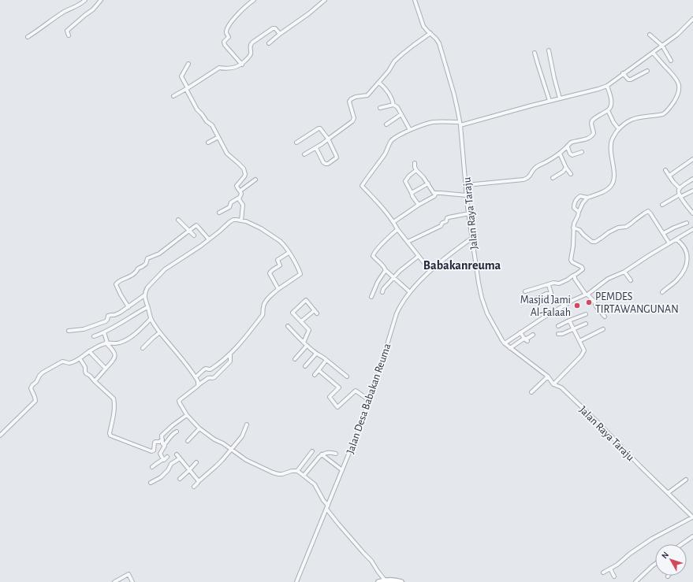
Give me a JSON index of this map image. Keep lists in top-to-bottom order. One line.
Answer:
{"streets":{"street":["Jalan Raya Taraju","Jalan Desa Babakan Reuma"]},"crossings":[["Jalan Raya Taraju","Jalan Desa Babakan Reuma"]],"districts":["Babakanreuma"],"places":["PEMDES TIRTAWANGUNAN","Masjid Jami Al-Falaah"],"north":"top left"}
